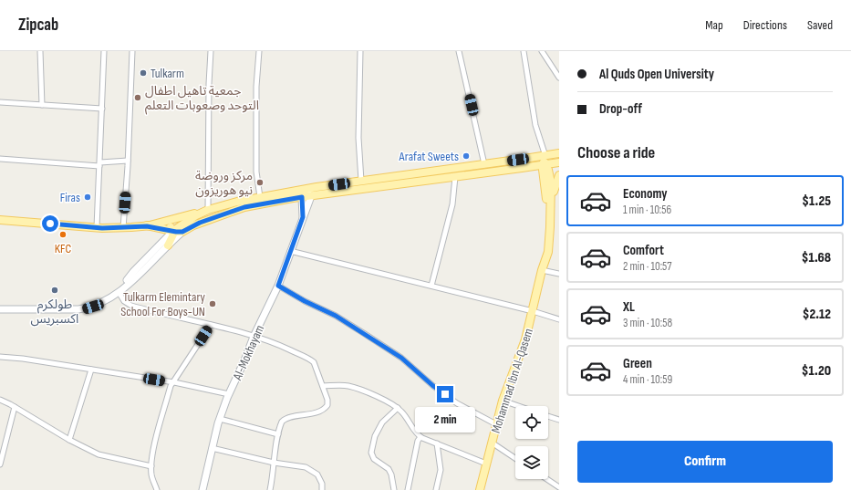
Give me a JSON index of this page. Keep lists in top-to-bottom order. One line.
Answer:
{"streets":{"main road":["Mohammad Ibn Al-Qasem"],"street":["Al-Mokhayam"]},"places":["Tulkarm","جمعية تاهيل اطفال التوحد وصعوبات التعلم","Arafat Sweets","مركز وروضة نيو هوريزون","Firas","KFC","طولكرم اكسبريس","Tulkarm Elemintary School For Boys-UN"],"page":{"header":"Zipcab","nav":["Map","Directions","Saved"],"banner":["Al Quds Open University","Drop-off"],"heading":"Choose a ride","list":[{"name":"Economy","note":"1 min · 10:56","value":"$1.25"},{"name":"Comfort","note":"2 min · 10:57","value":"$1.68"},{"name":"XL","note":"3 min · 10:58","value":"$2.12"},{"name":"Green","note":"4 min · 10:59","value":"$1.20"}],"bubble":"2 min","buttons":"Confirm"}}
